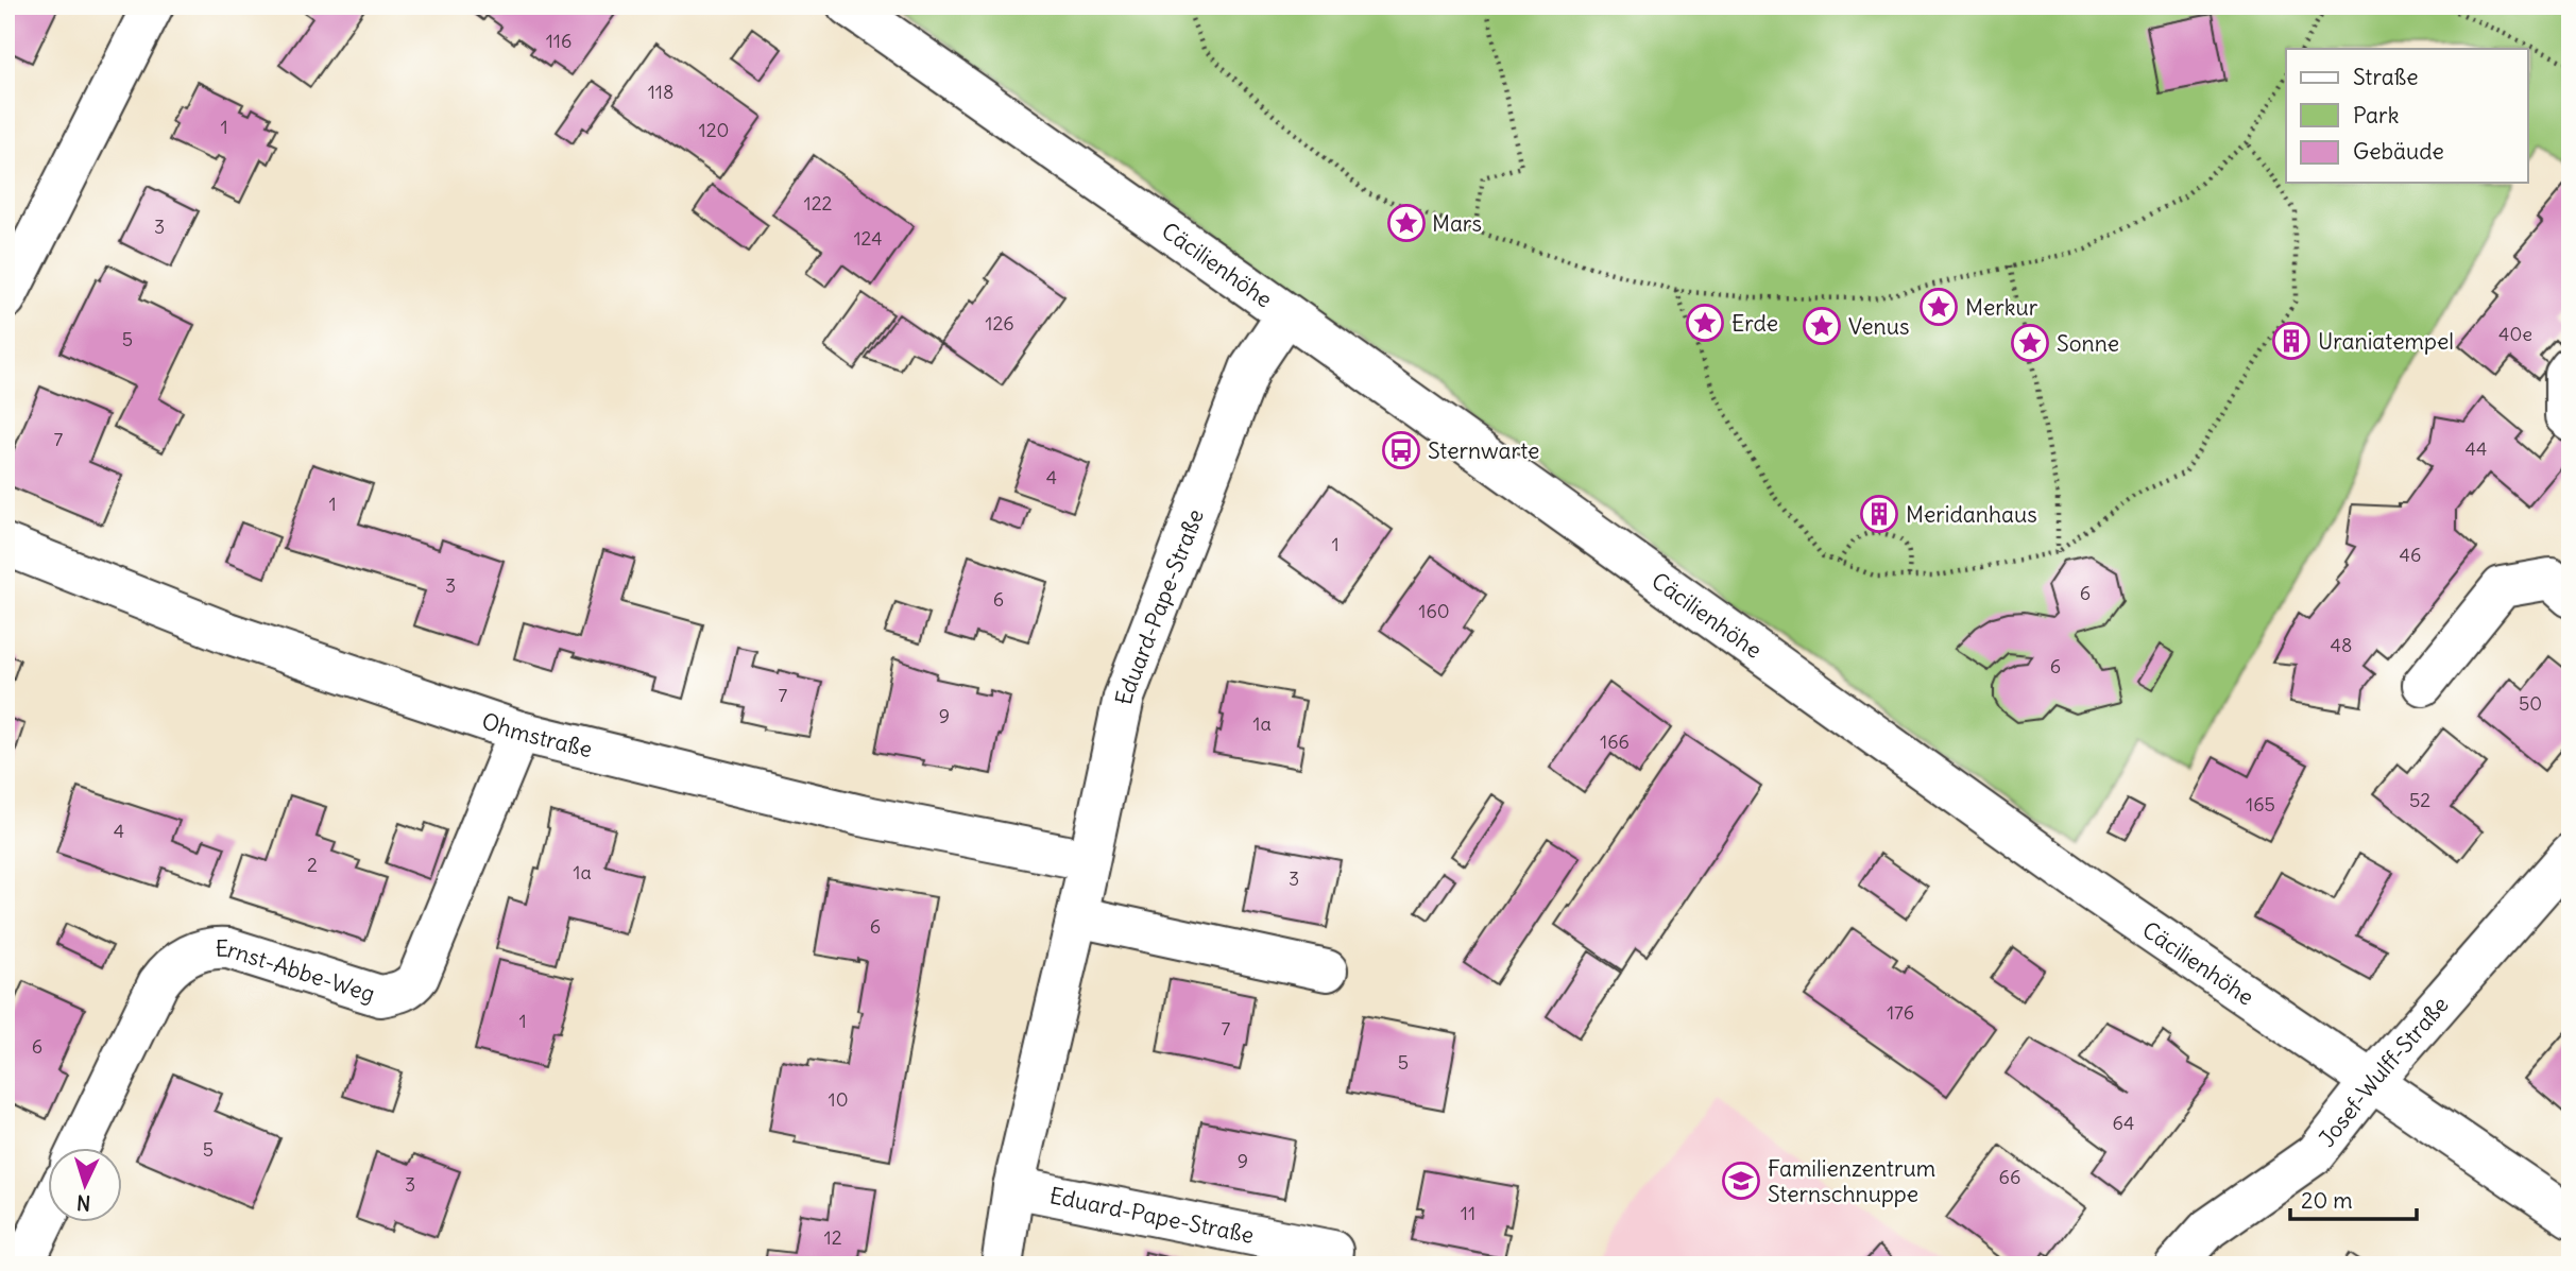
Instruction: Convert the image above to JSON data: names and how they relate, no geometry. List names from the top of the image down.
{
  "streets": {
    "street": [
      "Cäcilienhöhe",
      "Eduard-Pape-Straße",
      "Ohmstraße",
      "Ernst-Abbe-Weg",
      "Josef-Wulff-Straße"
    ]
  },
  "crossings": [
    ["Cäcilienhöhe", "Eduard-Pape-Straße"],
    ["Cäcilienhöhe", "Josef-Wulff-Straße"],
    ["Eduard-Pape-Straße", "Ohmstraße"],
    ["Ohmstraße", "Ernst-Abbe-Weg"]
  ],
  "places": {
    "place": [
      "Mars",
      "Merkur",
      "Erde",
      "Venus",
      "Sonne"
    ],
    "building": ["Uraniatempel", "Meridanhaus"],
    "bus stop": ["Sternwarte"],
    "school or university": ["Familienzentrum Sternschnuppe"]
  },
  "house_numbers": [
    "116",
    "118",
    "1",
    "120",
    "122",
    "3",
    "124",
    "126",
    "40e",
    "5",
    "7",
    "44",
    "4",
    "1",
    "1",
    "46",
    "3",
    "6",
    "6",
    "160",
    "48",
    "6",
    "7",
    "50",
    "9",
    "1a",
    "166",
    "52",
    "165",
    "4",
    "2",
    "1a",
    "3",
    "6",
    "176",
    "1",
    "7",
    "6",
    "5",
    "10",
    "64",
    "5",
    "9",
    "66",
    "3",
    "11",
    "12"
  ],
  "legend": ["Straße", "Park", "Gebäude"],
  "scale_bar": "20 m",
  "north": "bottom"
}
